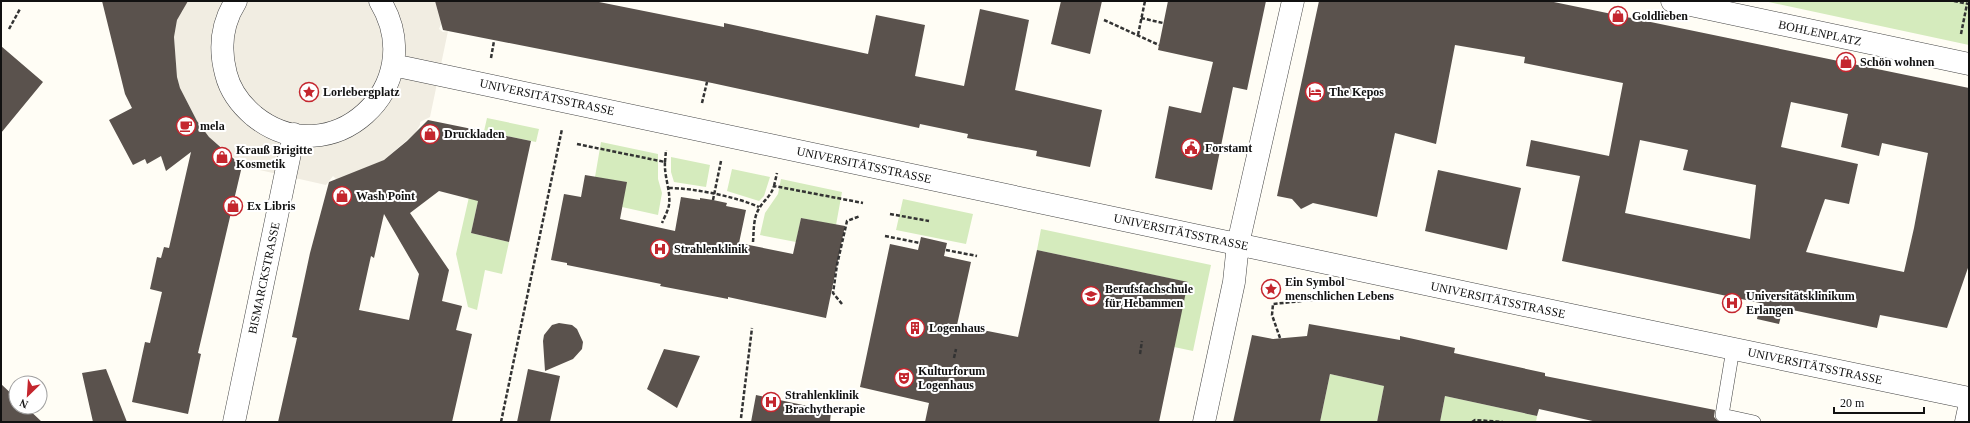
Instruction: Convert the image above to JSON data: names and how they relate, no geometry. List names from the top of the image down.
{
  "streets": {
    "street": ["BOHLENPLATZ", "UNIVERSITÄTSSTRASSE", "BISMARCKSTRASSE"]
  },
  "places": {
    "shop": [
      "Goldlieben",
      "Schön wohnen",
      "Druckladen",
      "Krauß Brigitte Kosmetik",
      "Wash Point",
      "Ex Libris"
    ],
    "place": ["Lorlebergplatz", "Ein Symbol menschlichen Lebens"],
    "hotel": ["The Kepos"],
    "cafe": ["mela"],
    "public building": ["Forstamt"],
    "hospital": ["Strahlenklinik", "Universitätsklinikum Erlangen", "Strahlenklinik Brachytherapie"],
    "school or university": ["Berufsfachschule für Hebammen"],
    "building": ["Logenhaus"],
    "theatre": ["Kulturforum Logenhaus"]
  },
  "scale_bar": "20 m",
  "north": "bottom left"
}
